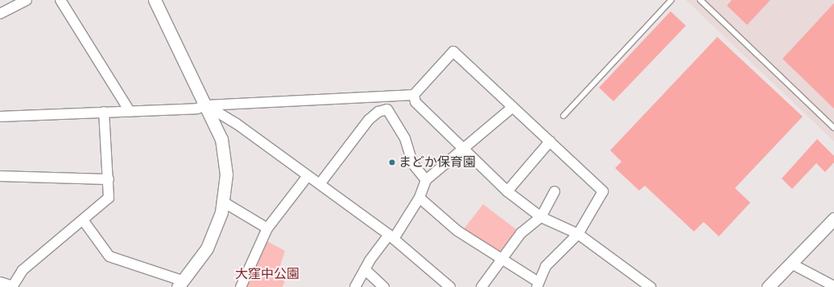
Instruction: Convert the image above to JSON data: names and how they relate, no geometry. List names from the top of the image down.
{
  "parks": ["大窪中公園"],
  "places": ["まどか保育園"]
}
